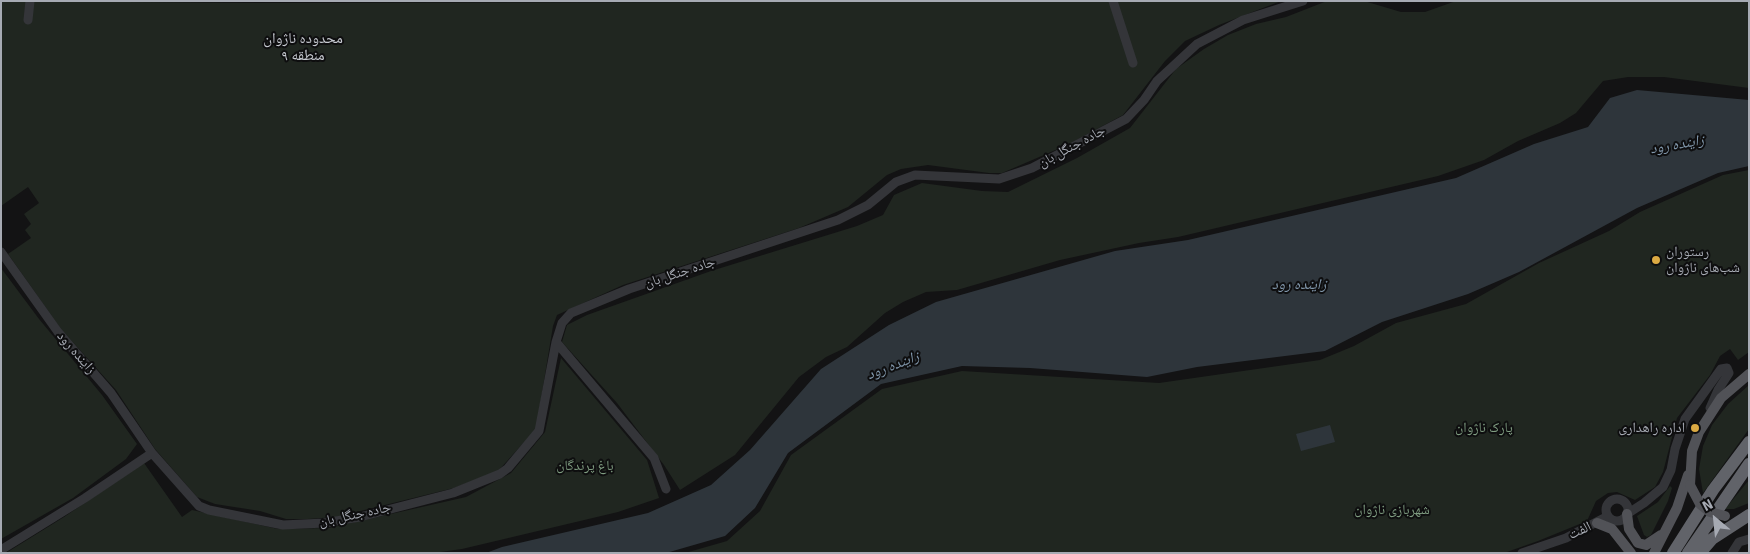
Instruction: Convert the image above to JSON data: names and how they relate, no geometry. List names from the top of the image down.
{
  "streets": {
    "street": ["جاده جنگل بان", "زاینده رود", "الفت"]
  },
  "crossings": [
    ["جاده جنگل بان", "زاینده رود"]
  ],
  "districts": ["محدوده ناژوان منطقه ۹"],
  "water": ["زاینده رود"],
  "parks": ["پارک ناژوان", "باغ پرندگان", "شهربازی ناژوان"],
  "places": ["رستوران شب‌های ناژوان", "اداره راهداری"],
  "north": "top left"
}
